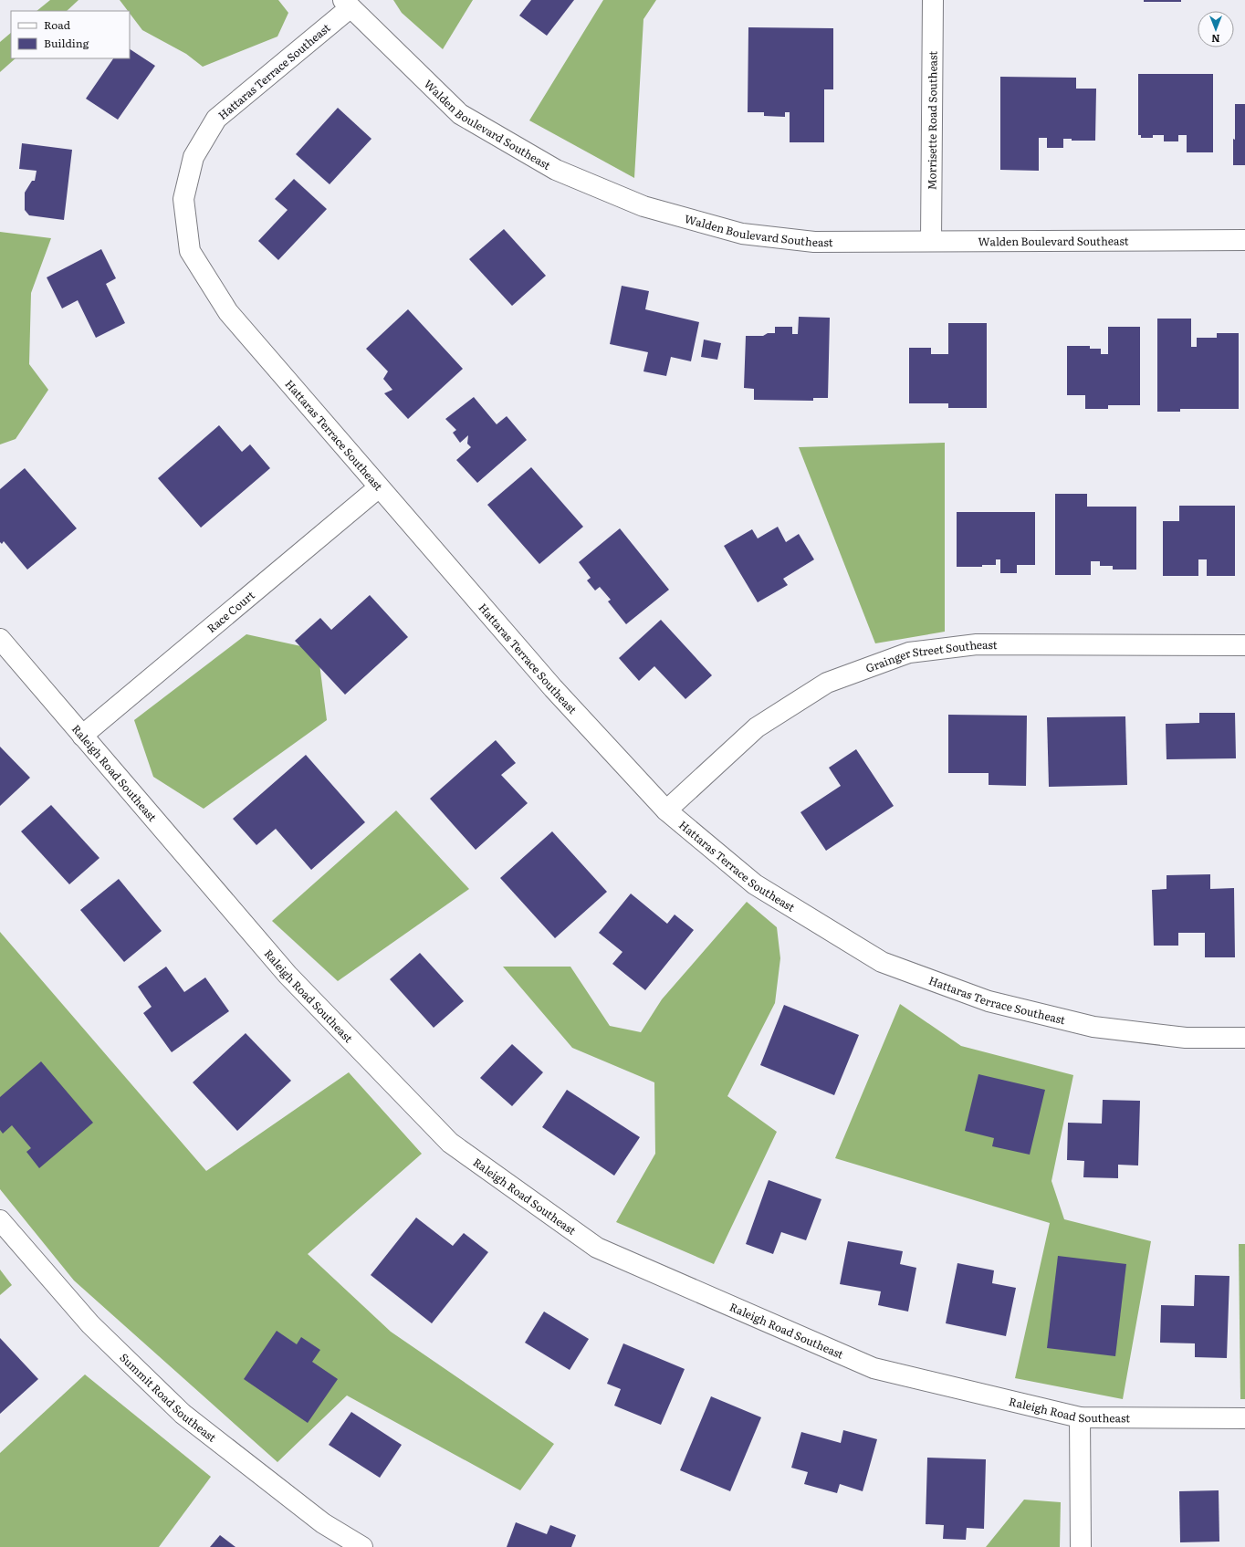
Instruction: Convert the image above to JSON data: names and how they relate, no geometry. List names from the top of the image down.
{
  "streets": {
    "street": [
      "Hattaras Terrace Southeast",
      "Morrisette Road Southeast",
      "Walden Boulevard Southeast",
      "Race Court",
      "Grainger Street Southeast",
      "Raleigh Road Southeast",
      "Summit Road Southeast"
    ]
  },
  "crossings": [
    ["Hattaras Terrace Southeast", "Walden Boulevard Southeast"],
    ["Hattaras Terrace Southeast", "Race Court"],
    ["Hattaras Terrace Southeast", "Grainger Street Southeast"],
    ["Morrisette Road Southeast", "Walden Boulevard Southeast"],
    ["Race Court", "Raleigh Road Southeast"]
  ],
  "legend": ["Road", "Building"],
  "north": "bottom"
}
